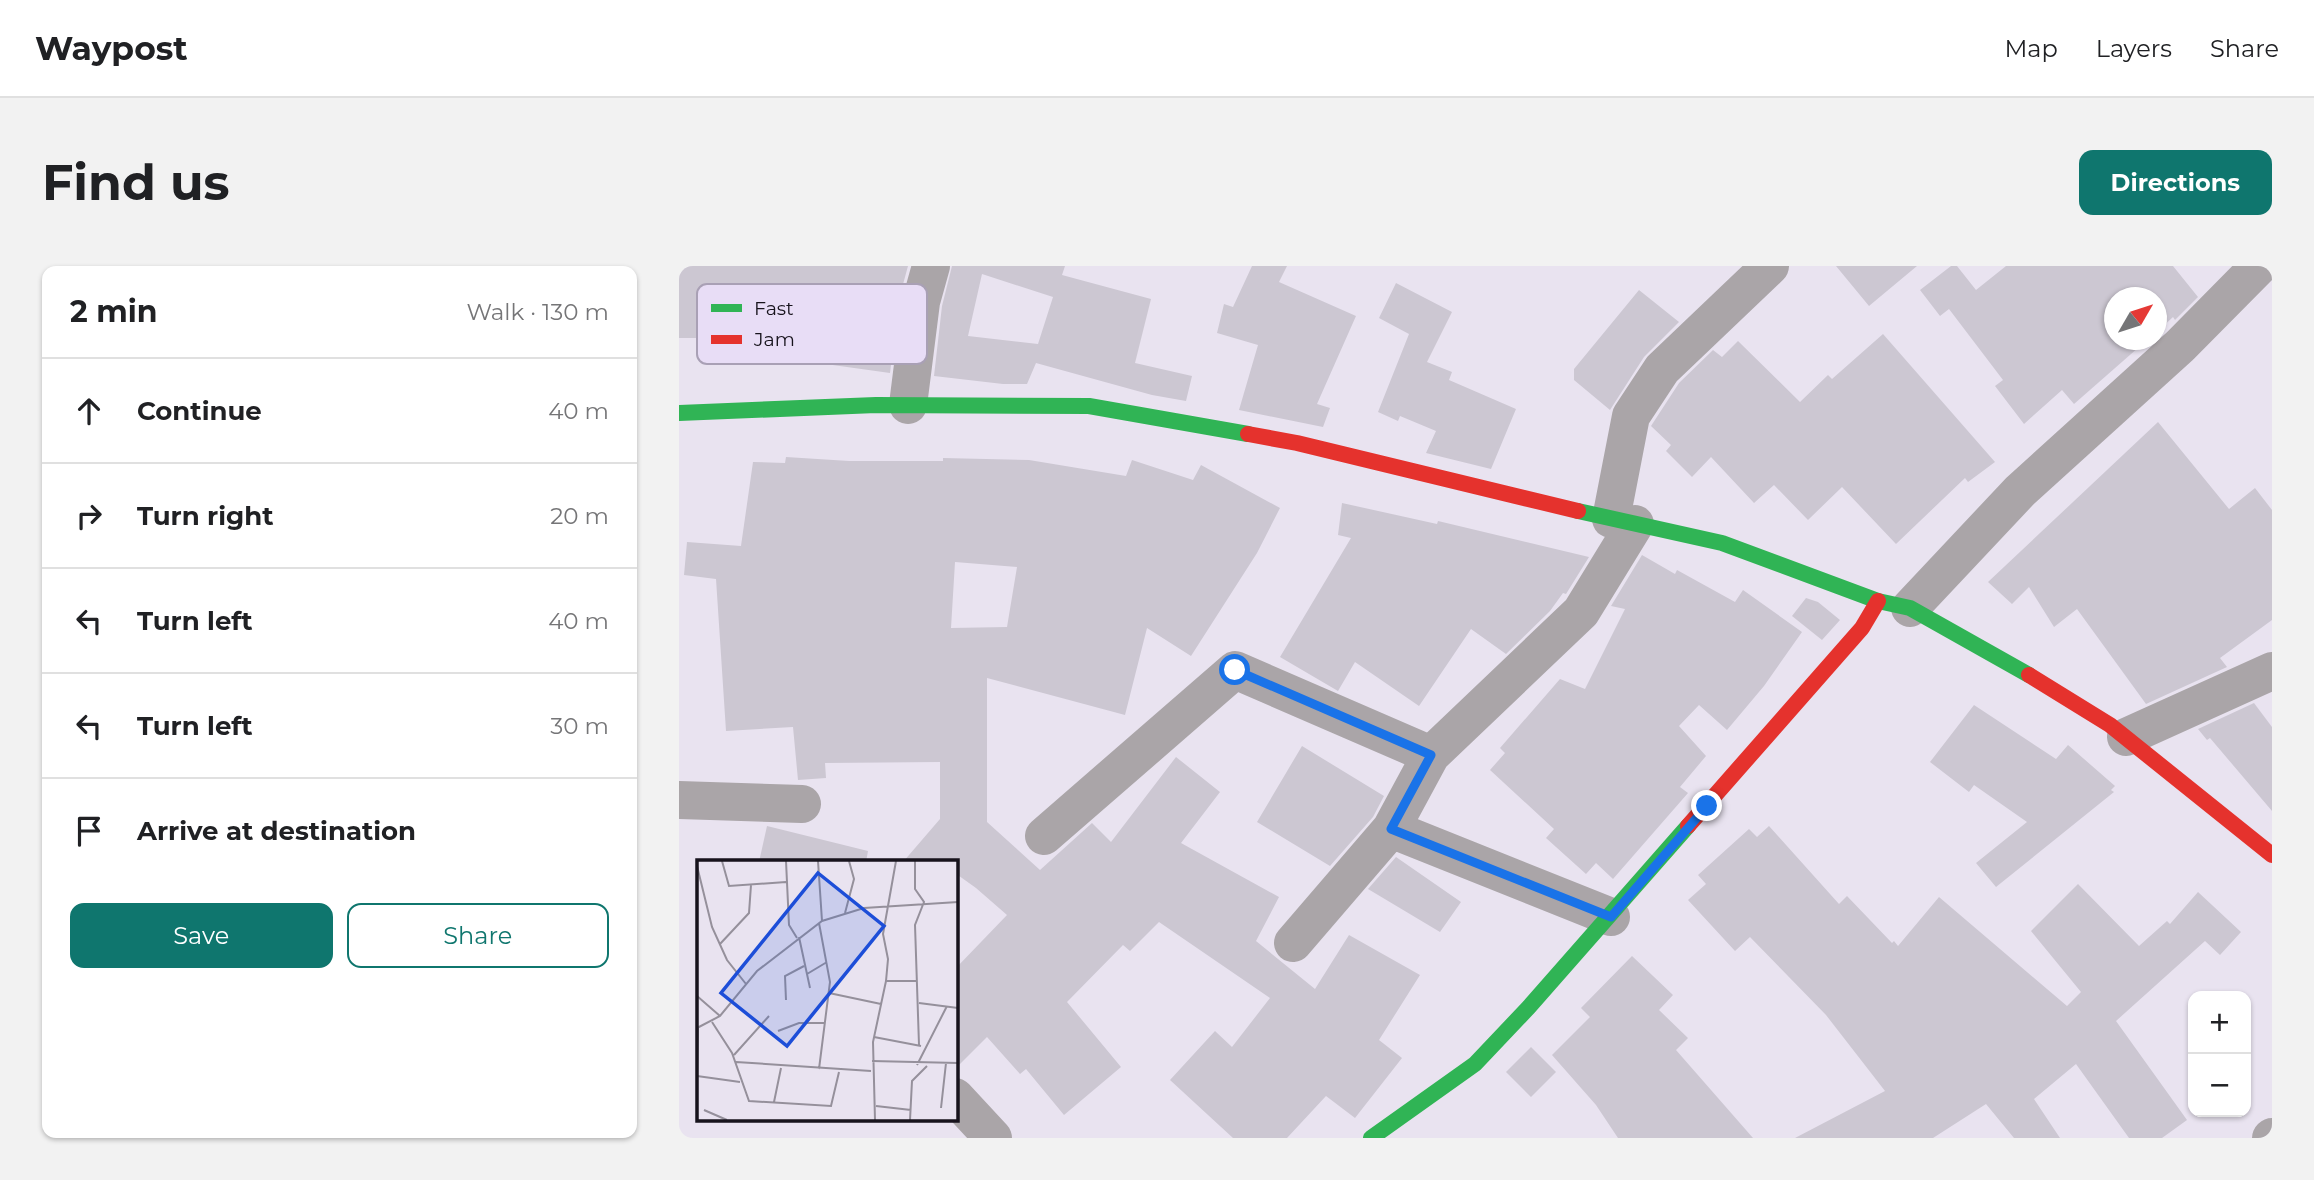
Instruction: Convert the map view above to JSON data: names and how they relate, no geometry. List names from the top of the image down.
{
  "legend": ["Fast", "Jam"],
  "north": "top right",
  "page": {
    "header": "Waypost",
    "nav": ["Map", "Layers", "Share"],
    "buttons": [
      "Directions",
      ["Save", "Share"]
    ],
    "title": "Find us",
    "heading": ["2 min", "Walk · 130 m"],
    "list": [
      ["Continue", "40 m"],
      ["Turn right", "20 m"],
      ["Turn left", "40 m"],
      ["Turn left", "30 m"],
      "Arrive at destination"
    ],
    "map_buttons": ["+", "−"]
  }
}
